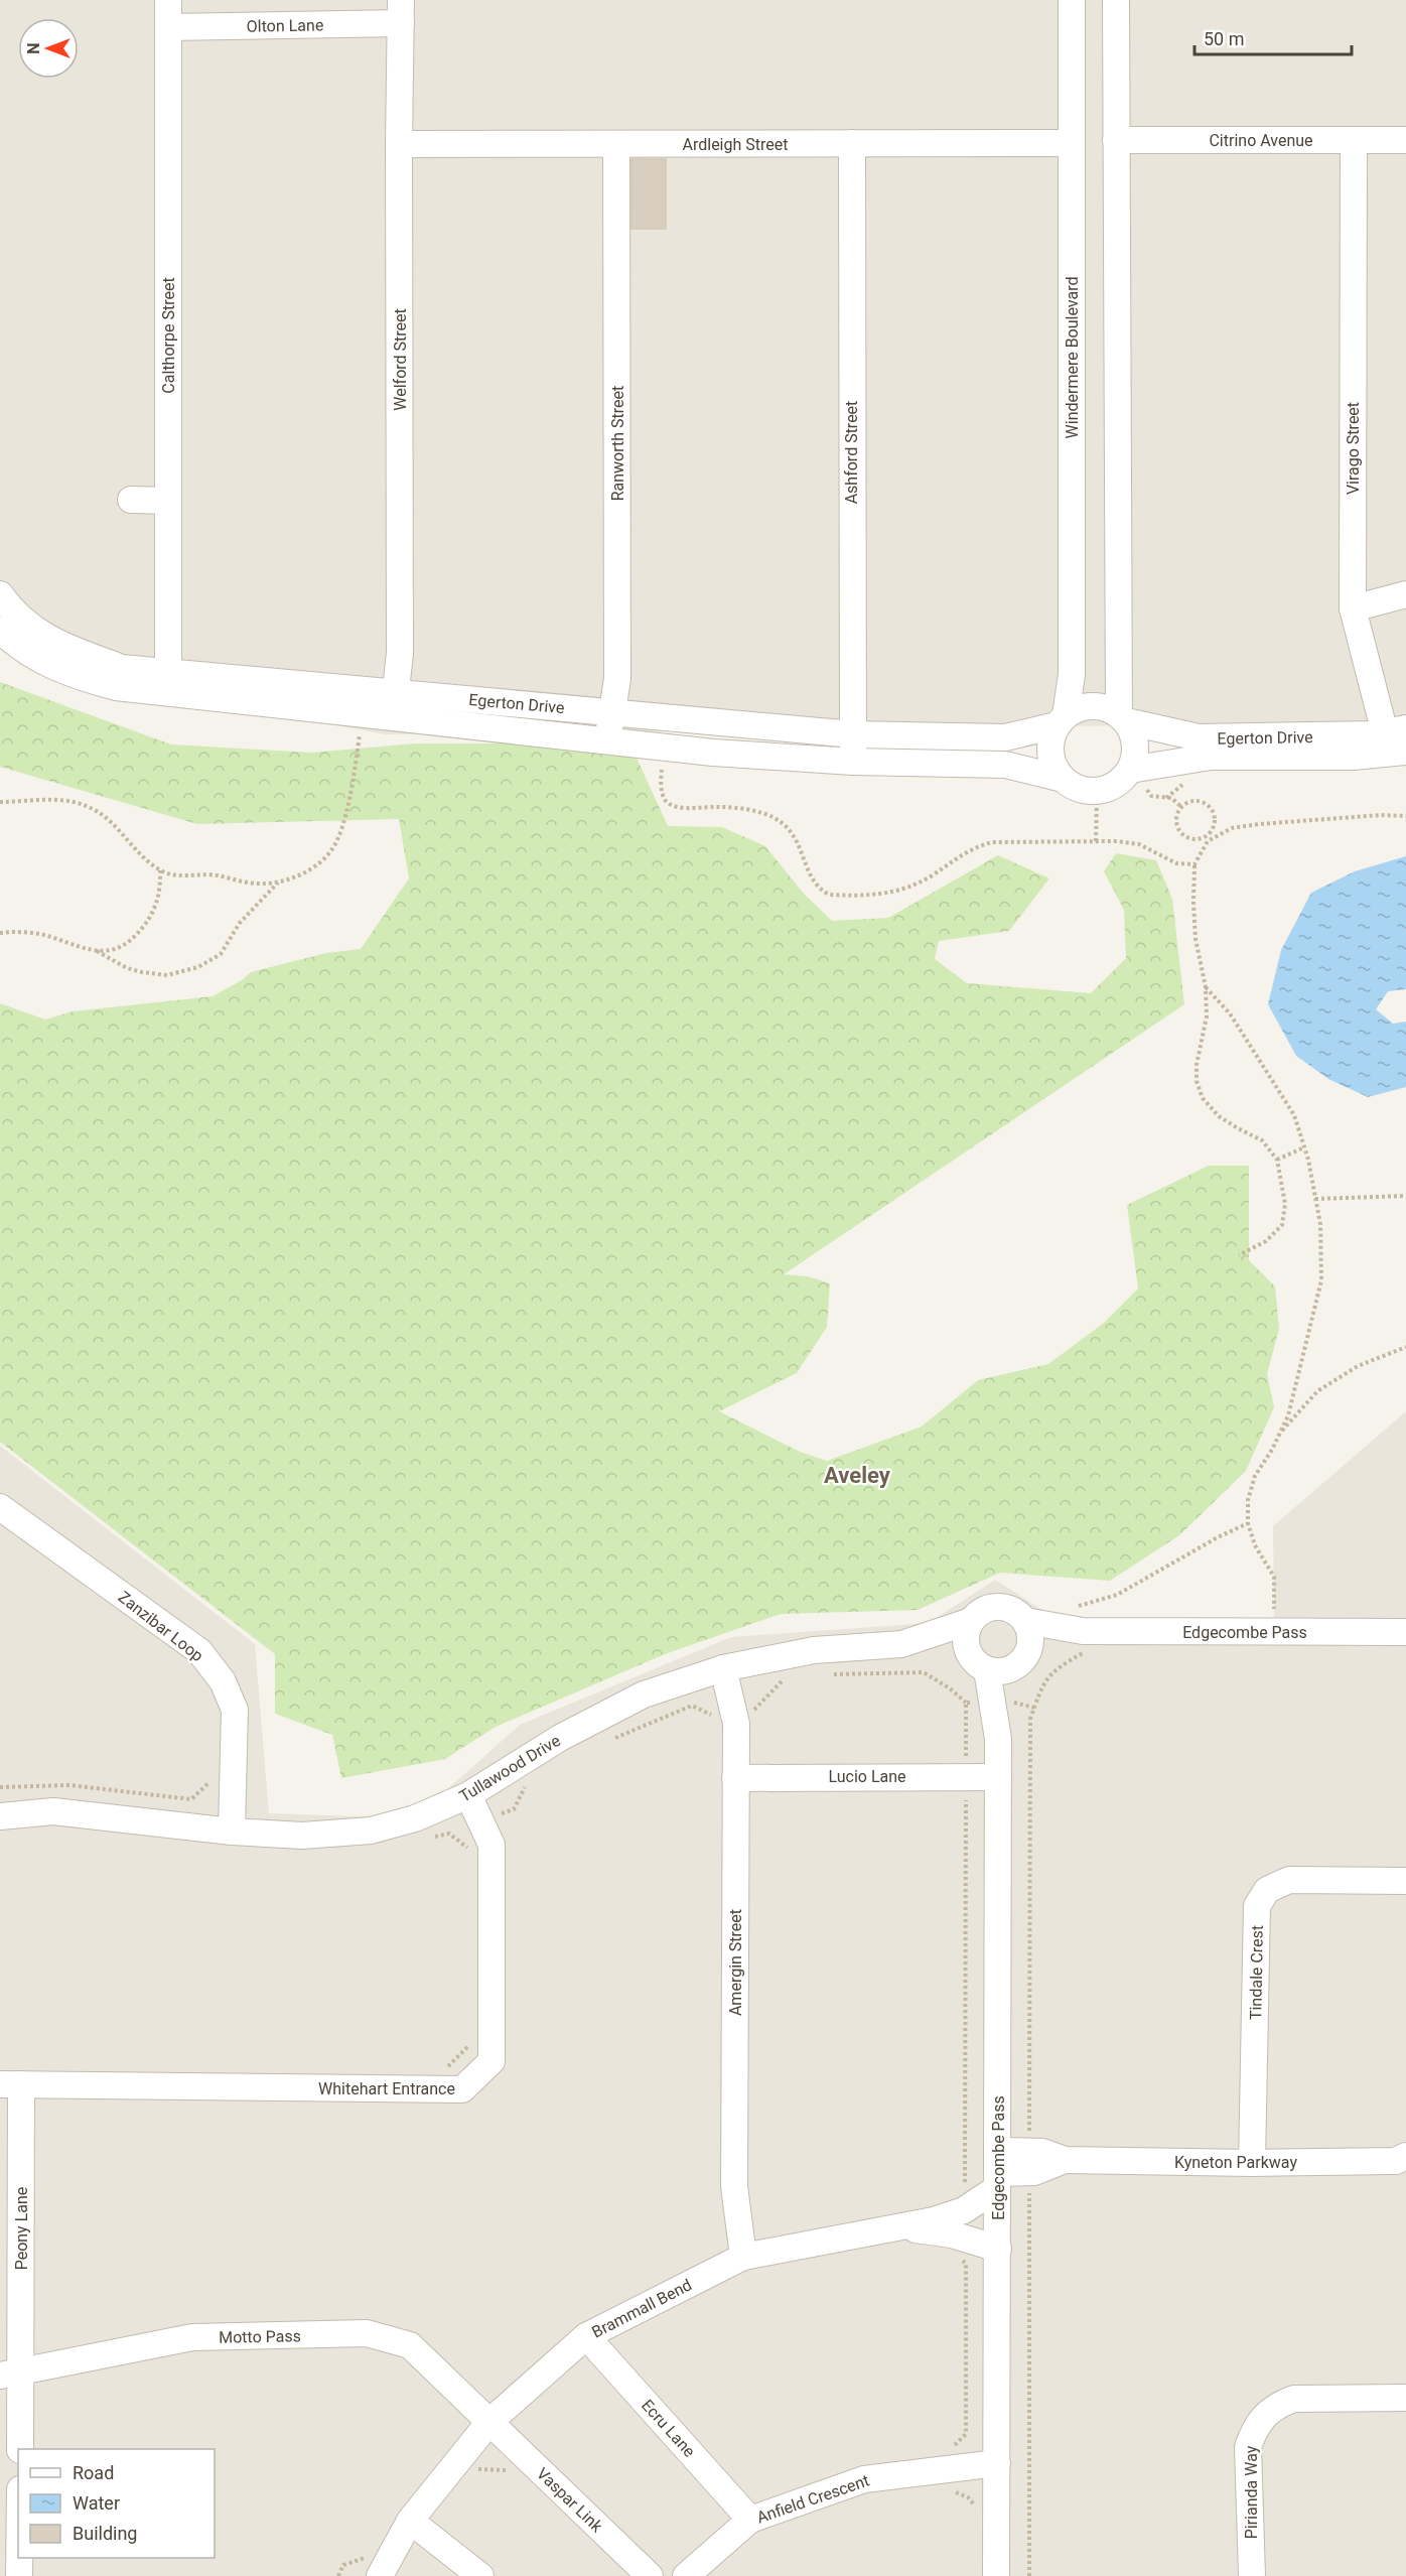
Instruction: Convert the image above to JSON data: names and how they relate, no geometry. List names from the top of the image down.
{
  "streets": {
    "street": [
      "Olton Lane",
      "Citrino Avenue",
      "Ardleigh Street",
      "Calthorpe Street",
      "Windermere Boulevard",
      "Welford Street",
      "Ranworth Street",
      "Virago Street",
      "Ashford Street",
      "Egerton Drive",
      "Zanzibar Loop",
      "Edgecombe Pass",
      "Tullawood Drive",
      "Lucio Lane",
      "Amergin Street",
      "Tindale Crest",
      "Whitehart Entrance",
      "Kyneton Parkway",
      "Peony Lane",
      "Brammall Bend",
      "Motto Pass",
      "Ecru Lane",
      "Pirianda Way",
      "Anfield Crescent",
      "Vaspar Link"
    ]
  },
  "crossings": [
    ["Olton Lane", "Calthorpe Street"],
    ["Olton Lane", "Welford Street"],
    ["Citrino Avenue", "Virago Street"],
    ["Ardleigh Street", "Windermere Boulevard"],
    ["Ardleigh Street", "Welford Street"],
    ["Ardleigh Street", "Ranworth Street"],
    ["Ardleigh Street", "Ashford Street"],
    ["Calthorpe Street", "Egerton Drive"],
    ["Windermere Boulevard", "Egerton Drive"],
    ["Welford Street", "Egerton Drive"],
    ["Ranworth Street", "Egerton Drive"],
    ["Virago Street", "Egerton Drive"],
    ["Ashford Street", "Egerton Drive"],
    ["Zanzibar Loop", "Tullawood Drive"],
    ["Edgecombe Pass", "Tullawood Drive"],
    ["Edgecombe Pass", "Lucio Lane"],
    ["Edgecombe Pass", "Kyneton Parkway"],
    ["Edgecombe Pass", "Brammall Bend"],
    ["Edgecombe Pass", "Anfield Crescent"],
    ["Tullawood Drive", "Amergin Street"],
    ["Tullawood Drive", "Whitehart Entrance"],
    ["Lucio Lane", "Amergin Street"],
    ["Amergin Street", "Brammall Bend"],
    ["Tindale Crest", "Kyneton Parkway"],
    ["Whitehart Entrance", "Peony Lane"],
    ["Kyneton Parkway", "Brammall Bend"],
    ["Peony Lane", "Motto Pass"],
    ["Brammall Bend", "Motto Pass"],
    ["Brammall Bend", "Ecru Lane"],
    ["Brammall Bend", "Vaspar Link"],
    ["Motto Pass", "Vaspar Link"],
    ["Ecru Lane", "Anfield Crescent"]
  ],
  "districts": ["Aveley"],
  "legend": ["Road", "Water", "Building"],
  "scale_bar": "50 m",
  "north": "left"
}
